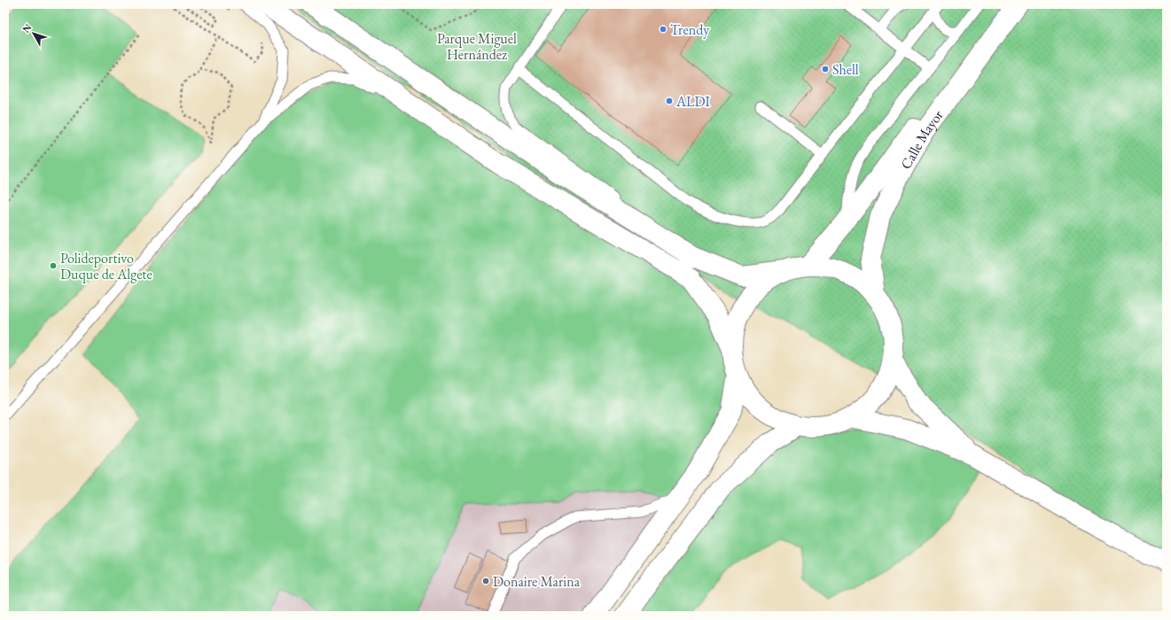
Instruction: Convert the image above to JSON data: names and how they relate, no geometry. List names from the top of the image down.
{
  "streets": {
    "main road": ["Calle Mayor"]
  },
  "parks": ["Parque Miguel Hernández"],
  "places": [
    "Trendy",
    "Shell",
    "ALDI",
    "Polideportivo Duque de Algete",
    "Donaire Marina"
  ],
  "north": "top left"
}
